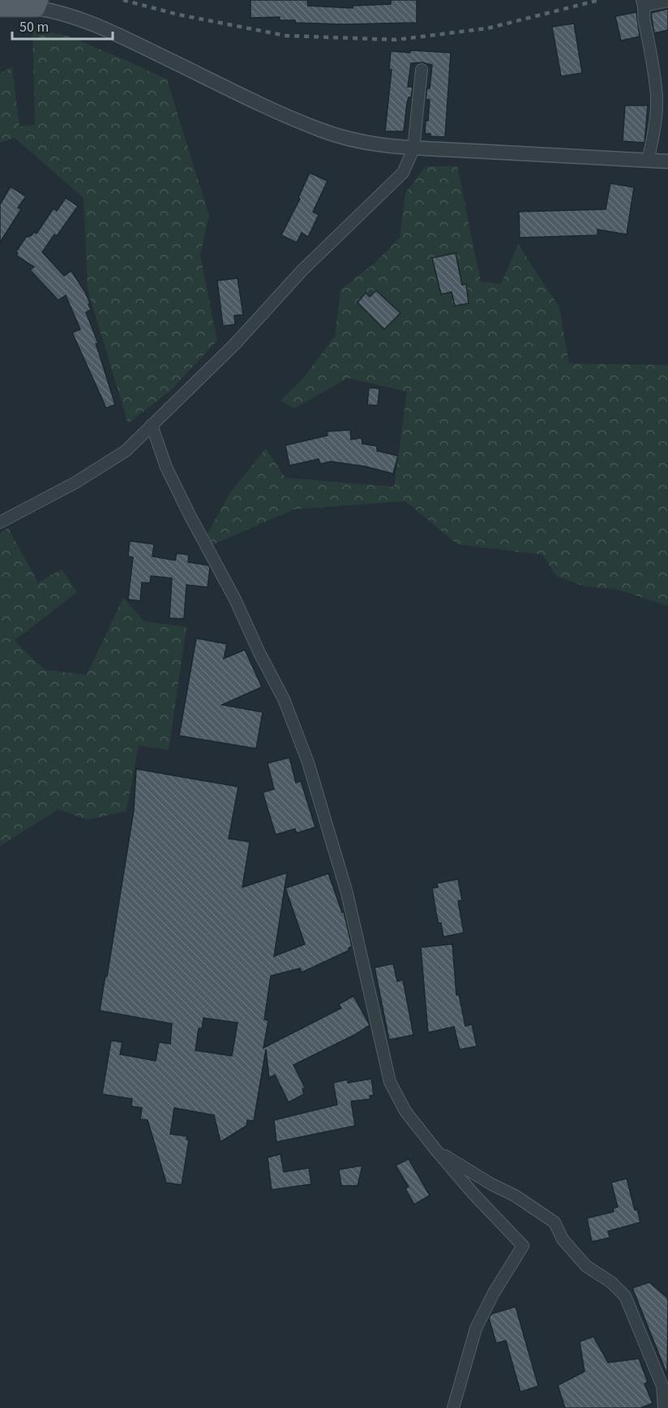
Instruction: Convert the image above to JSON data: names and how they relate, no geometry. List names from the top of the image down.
{
  "scale_bar": "50 m"
}
